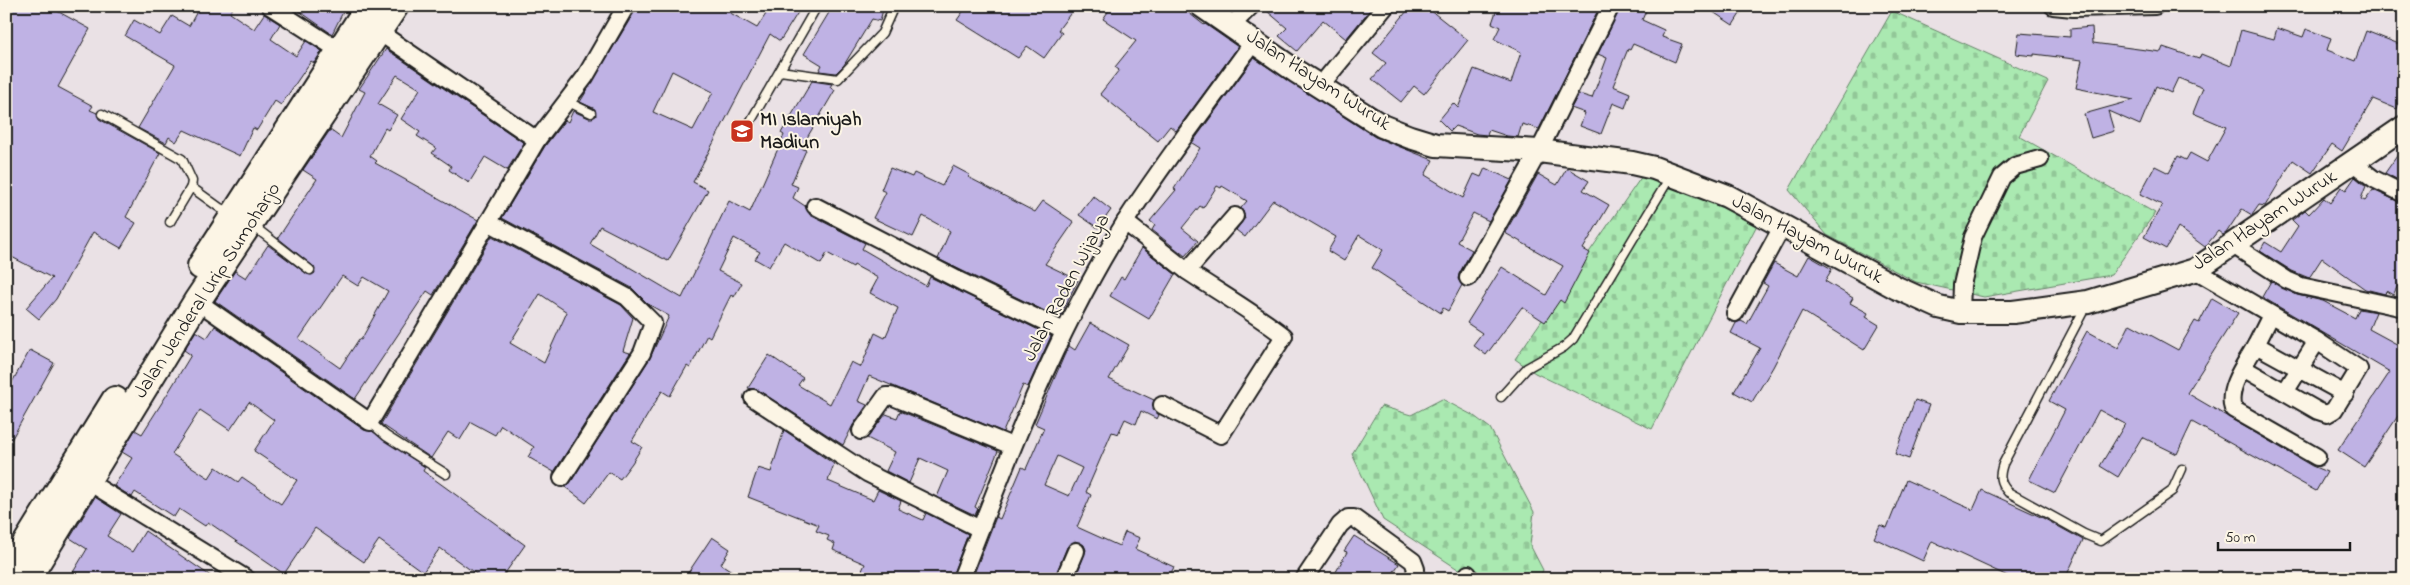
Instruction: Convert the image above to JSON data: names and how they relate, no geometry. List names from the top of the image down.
{
  "streets": {
    "highway": ["Jalan Jenderal Urip Sumoharjo"],
    "main road": ["Jalan Hayam Wuruk"],
    "street": ["Jalan Raden Wijaya"]
  },
  "crossings": [
    ["Jalan Hayam Wuruk", "Jalan Raden Wijaya"]
  ],
  "places": {
    "school or university": ["MI Islamiyah Madiun"]
  },
  "scale_bar": "50 m"
}
